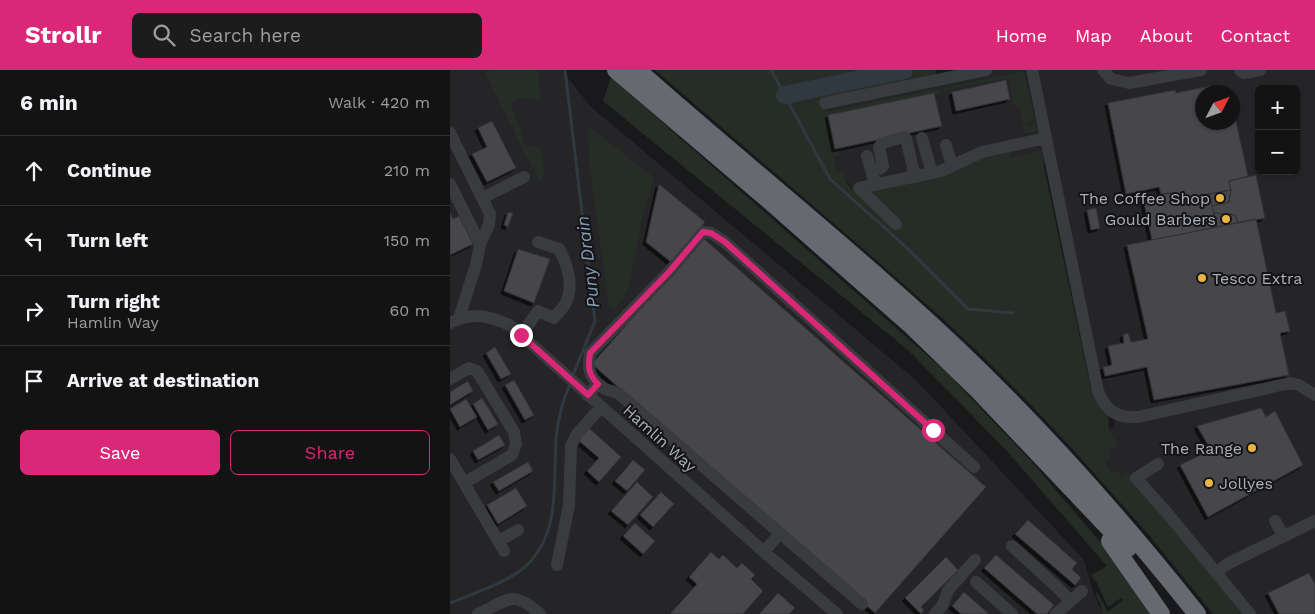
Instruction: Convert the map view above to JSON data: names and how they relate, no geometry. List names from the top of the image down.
{
  "streets": {
    "street": ["Hamlin Way"]
  },
  "water": ["Puny Drain"],
  "places": [
    "The Coffee Shop",
    "Gould Barbers",
    "Tesco Extra",
    "The Range",
    "Jollyes"
  ],
  "north": "top right",
  "page": {
    "header": "Strollr",
    "search": "Search here",
    "nav": [
      "Home",
      "Map",
      "About",
      "Contact"
    ],
    "heading": ["6 min", "Walk · 420 m"],
    "map_buttons": ["+", "−"],
    "list": [
      ["Continue", "210 m"],
      ["Turn left", "150 m"],
      ["Turn right", "Hamlin Way", "60 m"],
      "Arrive at destination"
    ],
    "buttons": ["Save", "Share"]
  }
}
